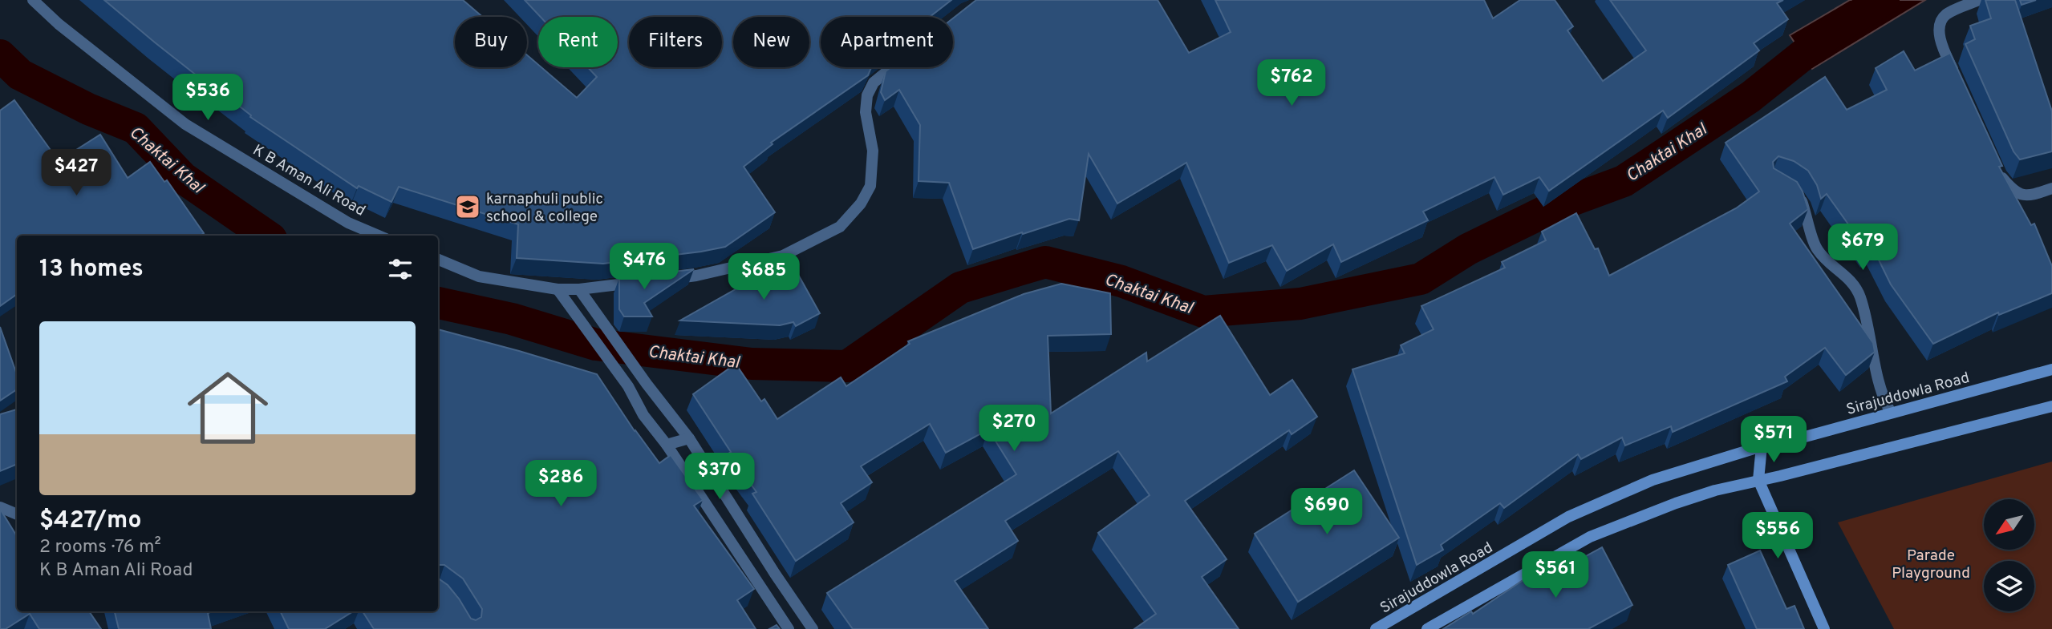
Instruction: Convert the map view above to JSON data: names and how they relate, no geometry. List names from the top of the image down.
{
  "streets": {
    "main road": ["Sirajuddowla Road"],
    "street": ["K B Aman Ali Road"]
  },
  "water": ["Chaktai Khal"],
  "parks": ["Parade Playground"],
  "places": {
    "school or university": ["karnaphuli public school & college"]
  },
  "north": "bottom left",
  "page": {
    "chip": [
      "Buy",
      "Rent",
      "Filters",
      "New",
      "Apartment"
    ],
    "price": [
      "$762",
      "$536",
      "$427",
      "$679",
      "$476",
      "$685",
      "$270",
      "$571",
      "$370",
      "$286",
      "$690",
      "$556",
      "$561"
    ],
    "heading": "13 homes",
    "list": [
      {
        "name": "$427/mo",
        "note": "2 rooms · 76 m² · K B Aman Ali Road"
      }
    ]
  }
}
